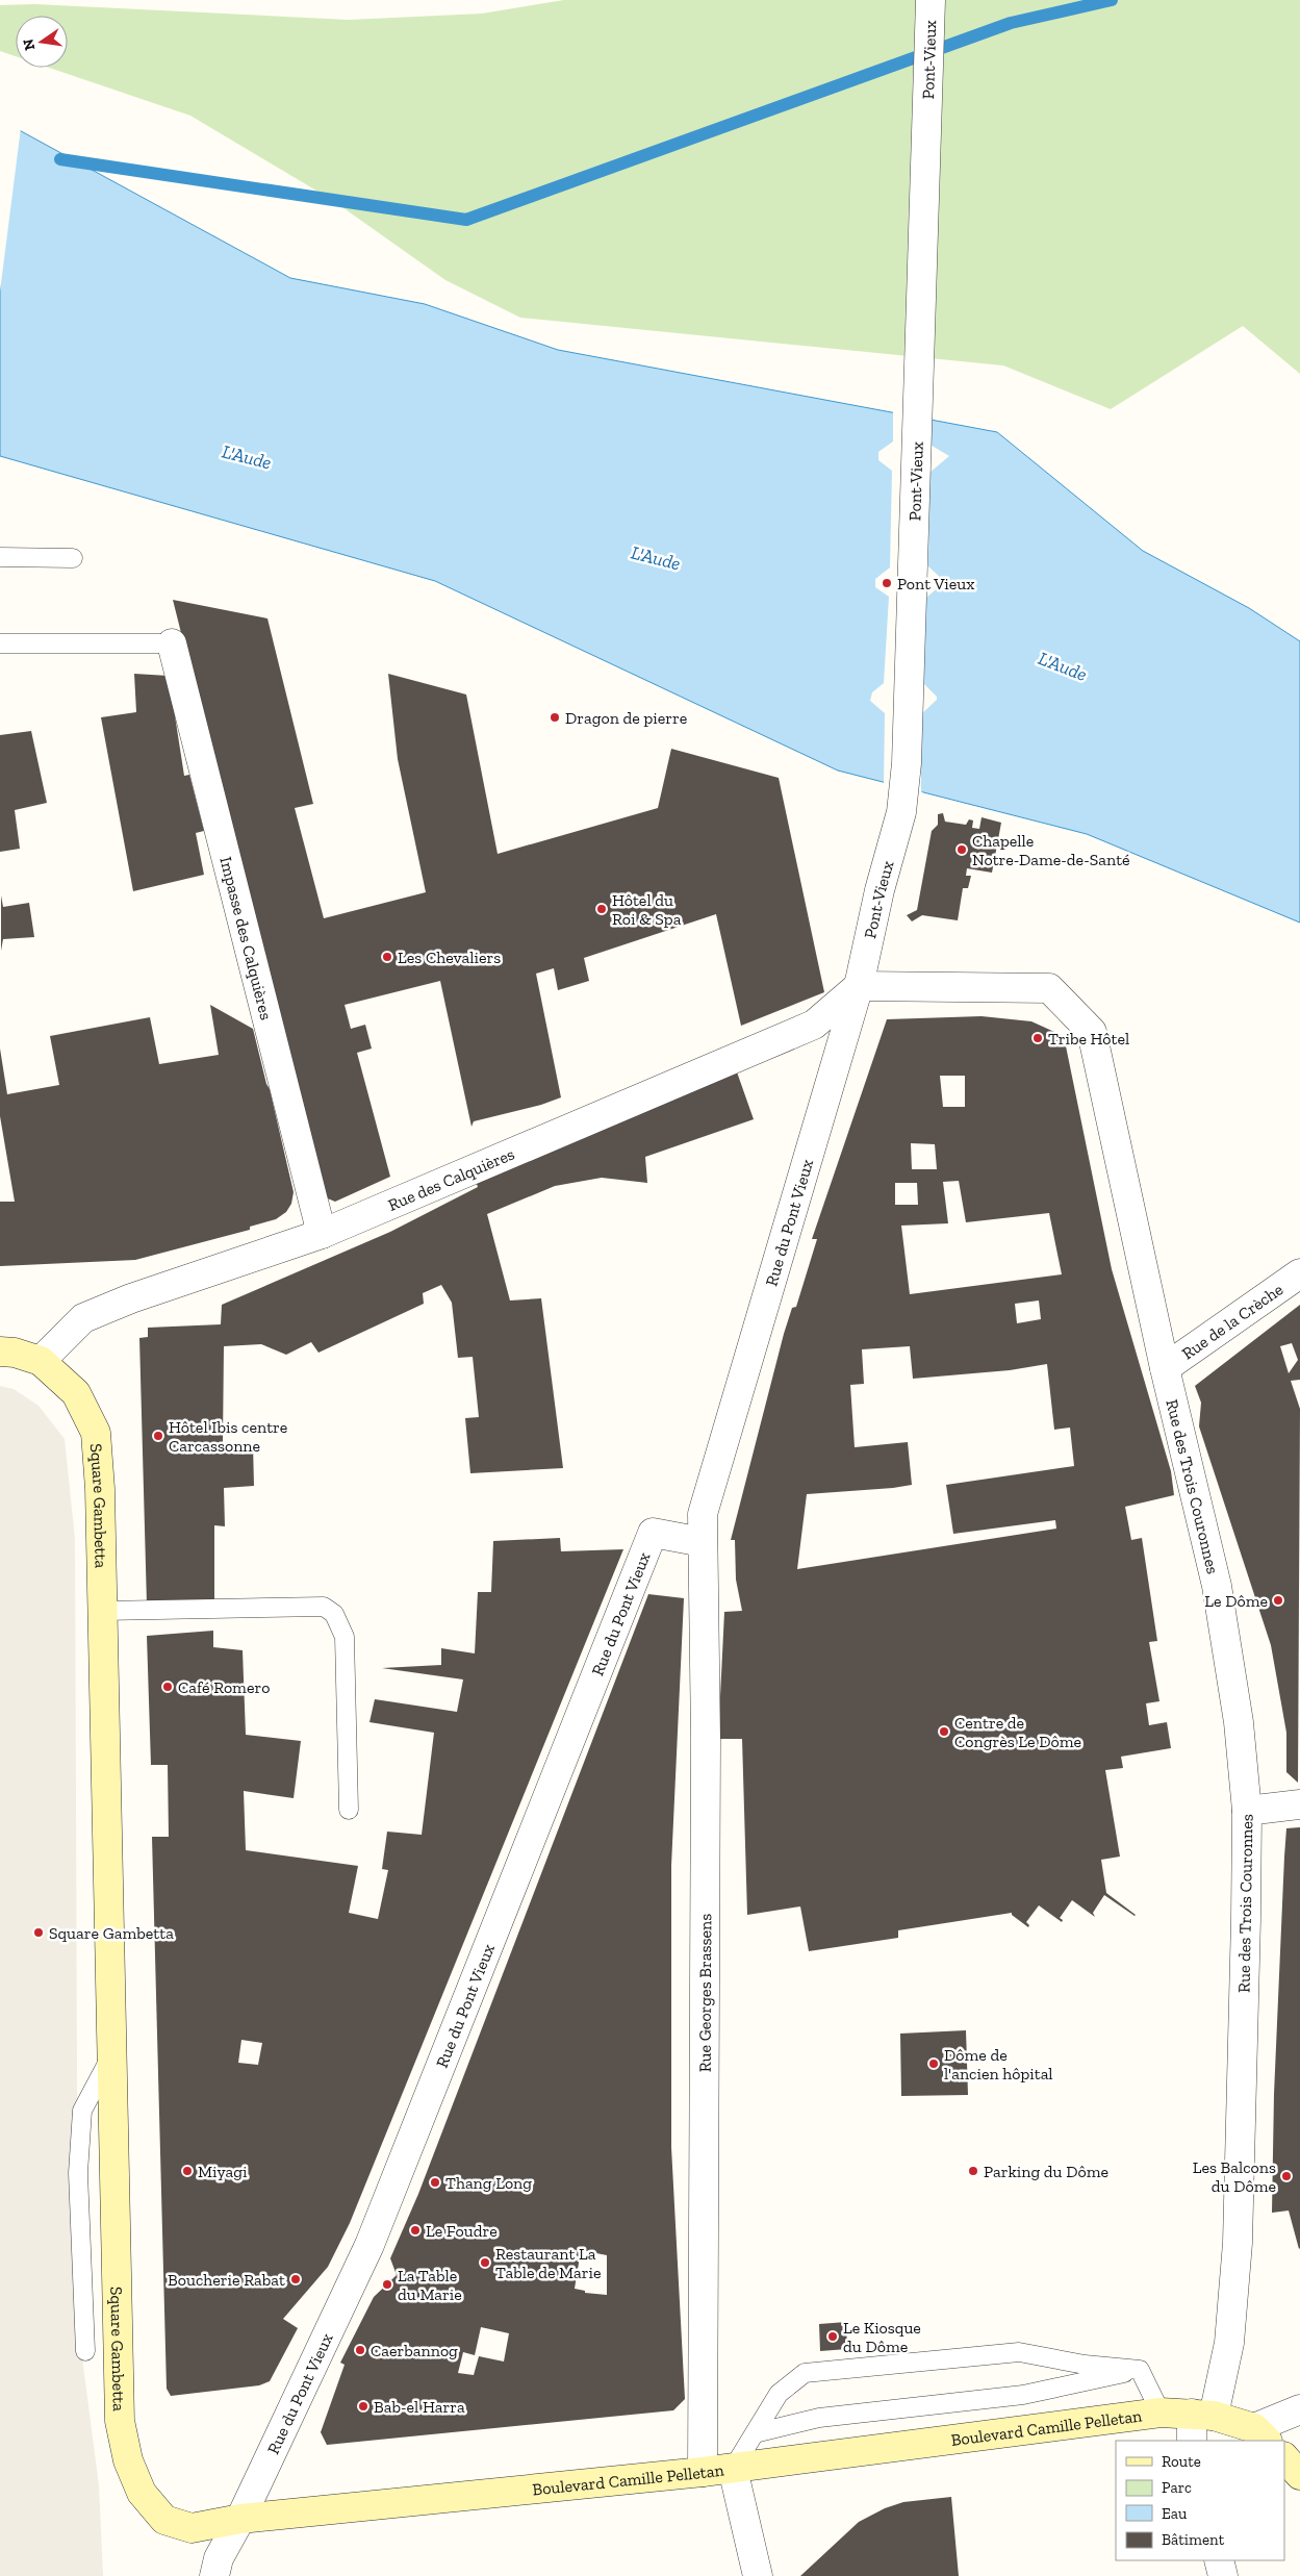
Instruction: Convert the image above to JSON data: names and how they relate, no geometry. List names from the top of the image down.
{
  "streets": {
    "main road": ["Square Gambetta", "Boulevard Camille Pelletan"],
    "street": [
      "Pont-Vieux",
      "Impasse des Calquières",
      "Rue des Calquières",
      "Rue du Pont Vieux",
      "Rue de la Crèche",
      "Rue des Trois Couronnes",
      "Rue Georges Brassens"
    ]
  },
  "crossings": [
    ["Pont-Vieux", "Rue des Calquières"],
    ["Pont-Vieux", "Rue du Pont Vieux"],
    ["Pont-Vieux", "Rue des Trois Couronnes"],
    ["Impasse des Calquières", "Rue des Calquières"],
    ["Rue des Calquières", "Rue du Pont Vieux"],
    ["Rue des Calquières", "Rue des Trois Couronnes"],
    ["Rue des Calquières", "Square Gambetta"],
    ["Rue du Pont Vieux", "Rue des Trois Couronnes"],
    ["Rue du Pont Vieux", "Rue Georges Brassens"],
    ["Rue du Pont Vieux", "Boulevard Camille Pelletan"],
    ["Rue de la Crèche", "Rue des Trois Couronnes"],
    ["Rue des Trois Couronnes", "Boulevard Camille Pelletan"],
    ["Square Gambetta", "Boulevard Camille Pelletan"],
    ["Rue Georges Brassens", "Boulevard Camille Pelletan"]
  ],
  "water": ["L'Aude"],
  "places": [
    "Pont Vieux",
    "Dragon de pierre",
    "Chapelle Notre-Dame-de-Santé",
    "Hôtel du Roi & Spa",
    "Les Chevaliers",
    "Tribe Hôtel",
    "Hôtel Ibis centre Carcassonne",
    "Le Dôme",
    "Café Romero",
    "Centre de Congrès Le Dôme",
    "Square Gambetta",
    "Dôme de l'ancien hôpital",
    "Miyagi",
    "Parking du Dôme",
    "Les Balcons du Dôme",
    "Thang Long",
    "Le Foudre",
    "Restaurant La Table de Marie",
    "Boucherie Rabat",
    "La Table du Marie",
    "Le Kiosque du Dôme",
    "Caerbannog",
    "Bab-el Harra"
  ],
  "legend": [
    "Route",
    "Parc",
    "Eau",
    "Bâtiment"
  ],
  "north": "left"
}
